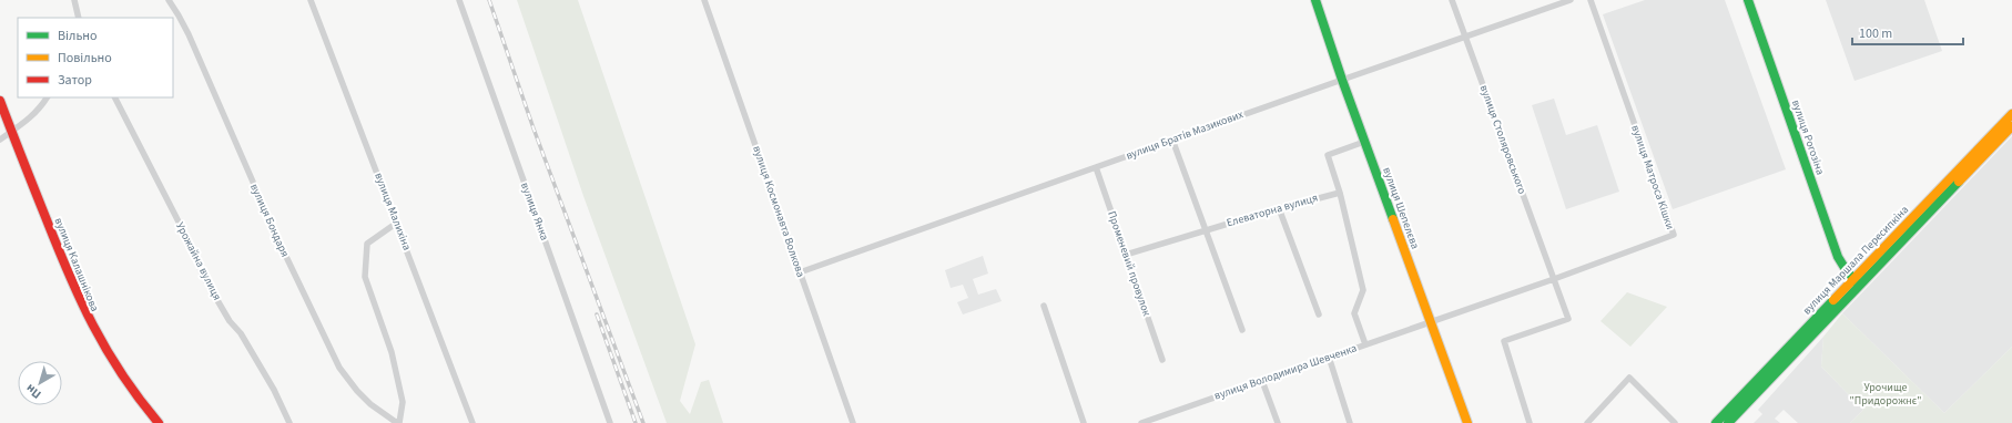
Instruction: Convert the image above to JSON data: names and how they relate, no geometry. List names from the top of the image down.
{
  "streets": {
    "street": [
      "вулиця Братів Мазикових",
      "вулиця Рогозіна",
      "вулиця Столяровського",
      "вулиця Матроса Кішки",
      "вулиця Шепелєва",
      "Елеваторна вулиця",
      "вулиця Малихіна",
      "вулиця Янка",
      "вулиця Космонавта Волкова",
      "вулиця Бондаря",
      "вулиця Маршала Пересипкіна",
      "Урожайна вулиця",
      "Променевий провулок",
      "вулиця Калашнікова",
      "вулиця Володимира Шевченка"
    ]
  },
  "crossings": [
    ["вулиця Братів Мазикових", "вулиця Столяровського"],
    ["вулиця Братів Мазикових", "вулиця Шепелєва"],
    ["вулиця Братів Мазикових", "вулиця Космонавта Волкова"],
    ["вулиця Братів Мазикових", "Променевий провулок"],
    ["вулиця Рогозіна", "вулиця Маршала Пересипкіна"],
    ["вулиця Столяровського", "вулиця Матроса Кішки"],
    ["вулиця Столяровського", "вулиця Володимира Шевченка"],
    ["вулиця Матроса Кішки", "вулиця Володимира Шевченка"],
    ["вулиця Шепелєва", "вулиця Володимира Шевченка"],
    ["Елеваторна вулиця", "Променевий провулок"],
    ["вулиця Малихіна", "вулиця Бондаря"]
  ],
  "parks": ["Урочище \"Придорожнє\""],
  "legend": ["Вільно", "Повільно", "Затор"],
  "scale_bar": "100 m",
  "north": "bottom left"
}
